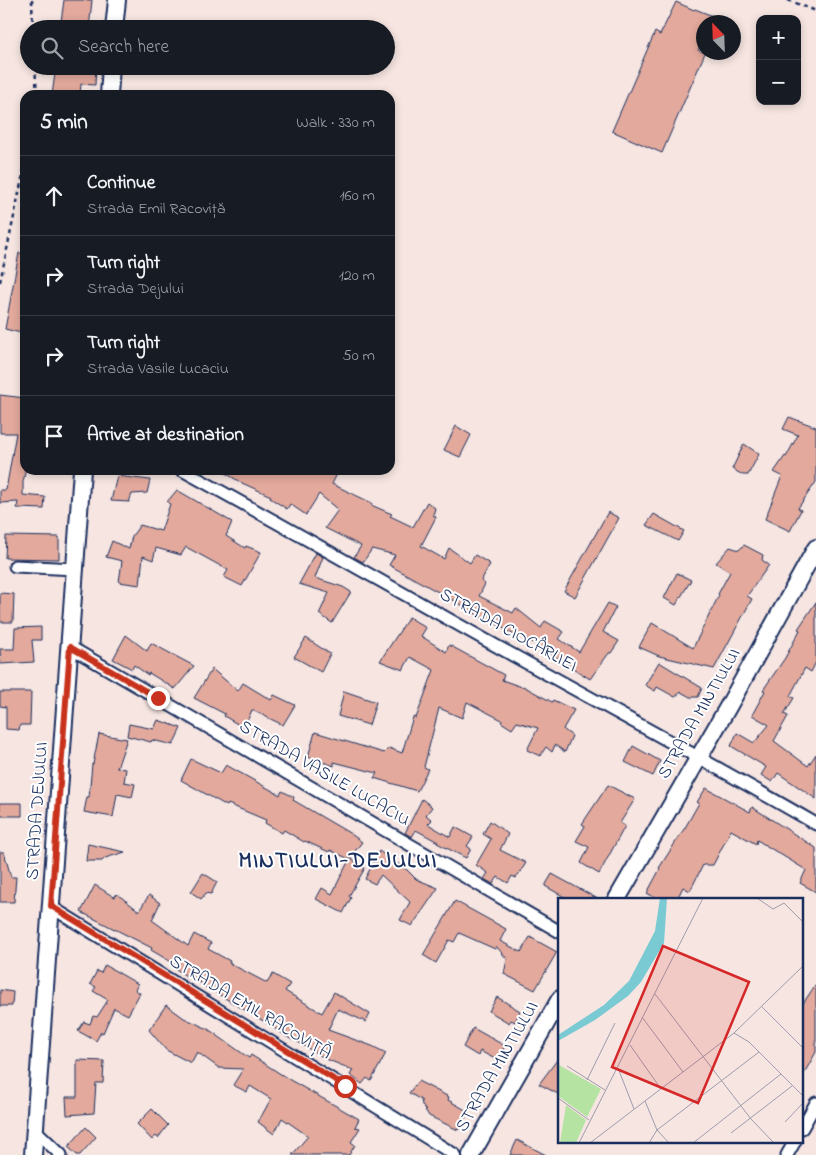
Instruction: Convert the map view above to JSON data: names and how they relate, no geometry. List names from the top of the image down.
{
  "streets": {
    "main road": ["STRADA MINTIULUI", "STRADA DEJULUI"],
    "street": ["STRADA CIOCÂRLIEI", "STRADA VASILE LUCACIU", "STRADA EMIL RACOVIȚĂ"]
  },
  "crossings": [
    ["STRADA CIOCÂRLIEI", "STRADA MINTIULUI"],
    ["STRADA VASILE LUCACIU", "STRADA DEJULUI"],
    ["STRADA DEJULUI", "STRADA EMIL RACOVIȚĂ"]
  ],
  "districts": ["MINTIULUI-DEJULUI"],
  "north": "top left",
  "page": {
    "map_buttons": ["+", "−"],
    "search": "Search here",
    "heading": ["5 min", "Walk · 330 m"],
    "list": [
      ["Continue", "Strada Emil Racoviță", "160 m"],
      ["Turn right", "Strada Dejului", "120 m"],
      ["Turn right", "Strada Vasile Lucaciu", "50 m"],
      "Arrive at destination"
    ]
  }
}
